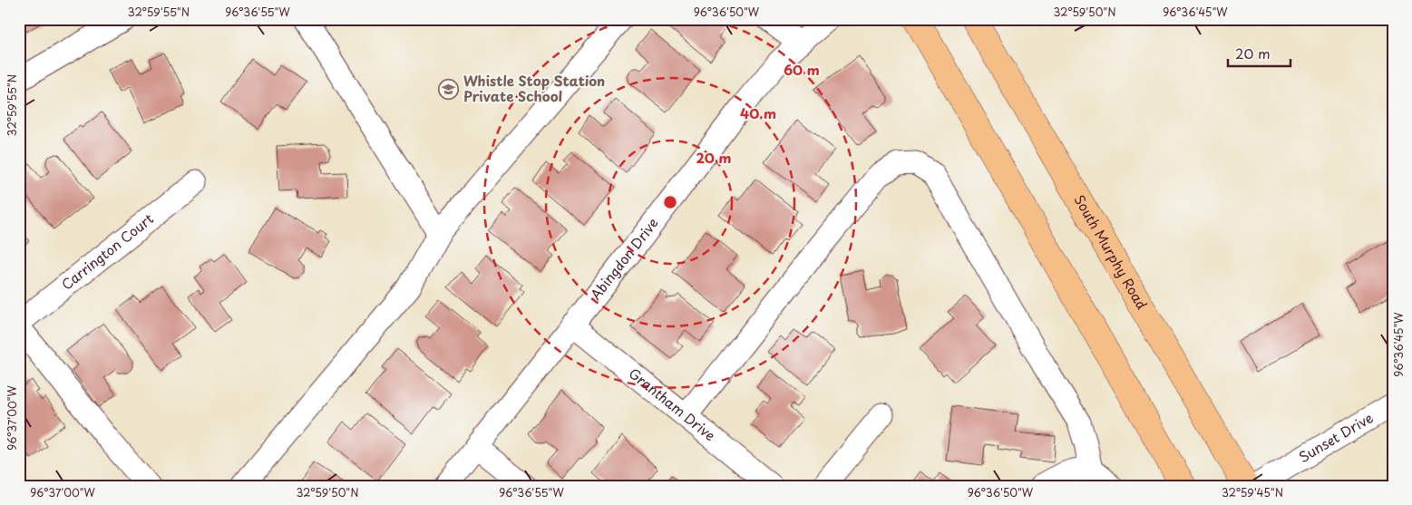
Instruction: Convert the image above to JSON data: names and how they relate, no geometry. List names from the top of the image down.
{
  "streets": {
    "main road": ["South Murphy Road"],
    "street": [
      "Carrington Court",
      "Abingdon Drive",
      "Grantham Drive",
      "Sunset Drive"
    ]
  },
  "crossings": [
    ["Abingdon Drive", "Grantham Drive"]
  ],
  "places": {
    "school or university": ["Whistle Stop Station Private School"]
  },
  "scale_bar": "20 m",
  "coordinates": [
    "32°59'55\"N",
    "96°36'55\"W",
    "96°36'50\"W",
    "32°59'50\"N",
    "96°36'45\"W",
    "96°37'00\"W",
    "32°59'45\"N"
  ],
  "rings": ["60 m", "40 m", "20 m"]
}
